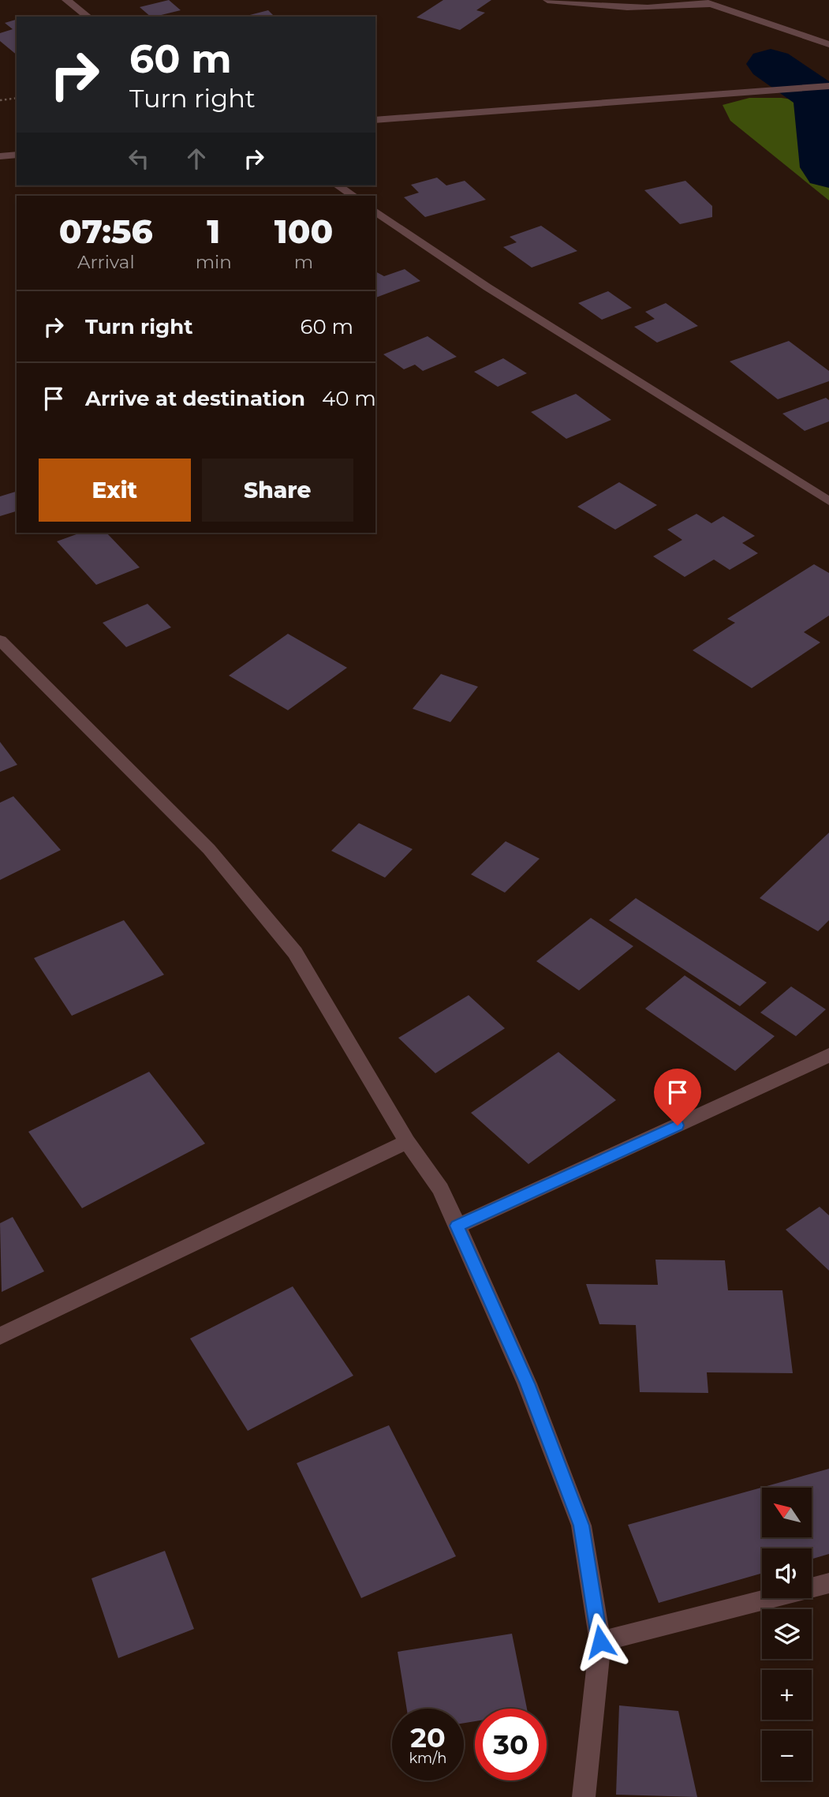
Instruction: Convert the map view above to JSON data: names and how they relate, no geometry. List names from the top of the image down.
{
  "north": "top left",
  "page": {
    "turn": ["60 m", "Turn right"],
    "eta": [
      "07:56",
      "Arrival",
      "1",
      "min",
      "100",
      "m"
    ],
    "list": [
      {
        "name": "Turn right",
        "value": "60 m"
      },
      {
        "name": "Arrive at destination",
        "value": "40 m"
      }
    ],
    "buttons": ["Exit", "Share"],
    "map_buttons": ["+", "−"],
    "speed": "20 km/h",
    "limit": "30"
  }
}
